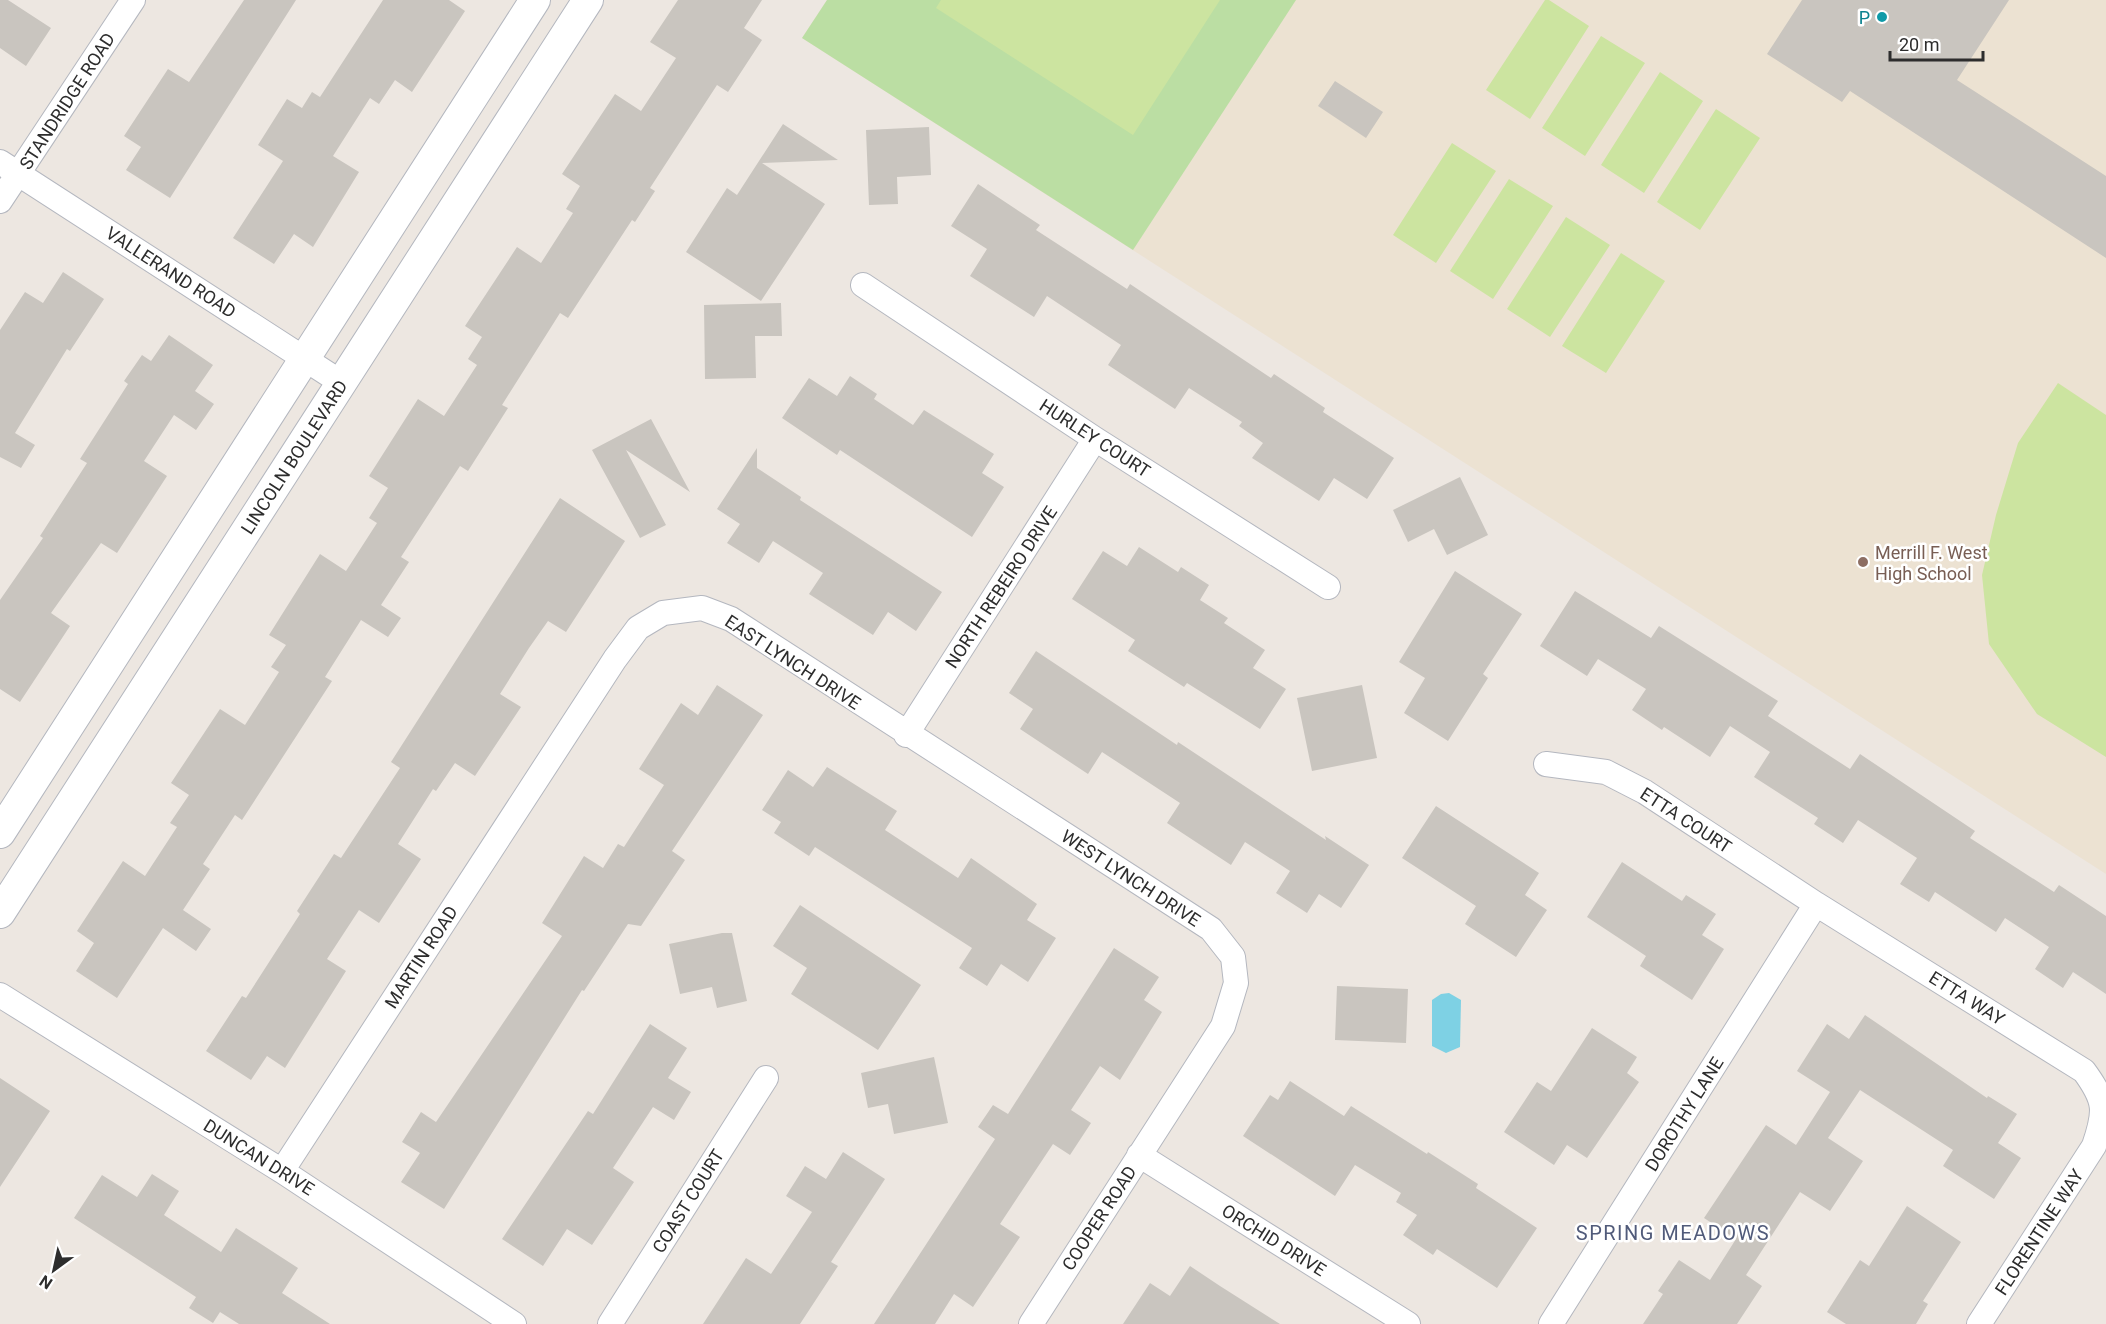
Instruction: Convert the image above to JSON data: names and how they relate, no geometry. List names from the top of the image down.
{
  "streets": {
    "street": [
      "STANDRIDGE ROAD",
      "VALLERAND ROAD",
      "HURLEY COURT",
      "LINCOLN BOULEVARD",
      "NORTH REBEIRO DRIVE",
      "EAST LYNCH DRIVE",
      "ETTA COURT",
      "WEST LYNCH DRIVE",
      "MARTIN ROAD",
      "ETTA WAY",
      "DOROTHY LANE",
      "DUNCAN DRIVE",
      "COAST COURT",
      "COOPER ROAD",
      "FLORENTINE WAY",
      "ORCHID DRIVE"
    ]
  },
  "crossings": [
    ["STANDRIDGE ROAD", "VALLERAND ROAD"],
    ["VALLERAND ROAD", "LINCOLN BOULEVARD"],
    ["HURLEY COURT", "NORTH REBEIRO DRIVE"],
    ["NORTH REBEIRO DRIVE", "EAST LYNCH DRIVE"],
    ["NORTH REBEIRO DRIVE", "WEST LYNCH DRIVE"],
    ["EAST LYNCH DRIVE", "WEST LYNCH DRIVE"],
    ["EAST LYNCH DRIVE", "MARTIN ROAD"],
    ["ETTA COURT", "ETTA WAY"],
    ["ETTA COURT", "DOROTHY LANE"],
    ["WEST LYNCH DRIVE", "COOPER ROAD"],
    ["MARTIN ROAD", "DUNCAN DRIVE"],
    ["ETTA WAY", "DOROTHY LANE"],
    ["ETTA WAY", "FLORENTINE WAY"],
    ["COOPER ROAD", "ORCHID DRIVE"]
  ],
  "districts": ["SPRING MEADOWS"],
  "places": ["P", "Merrill F. West High School"],
  "scale_bar": "20 m",
  "north": "bottom left"
}
